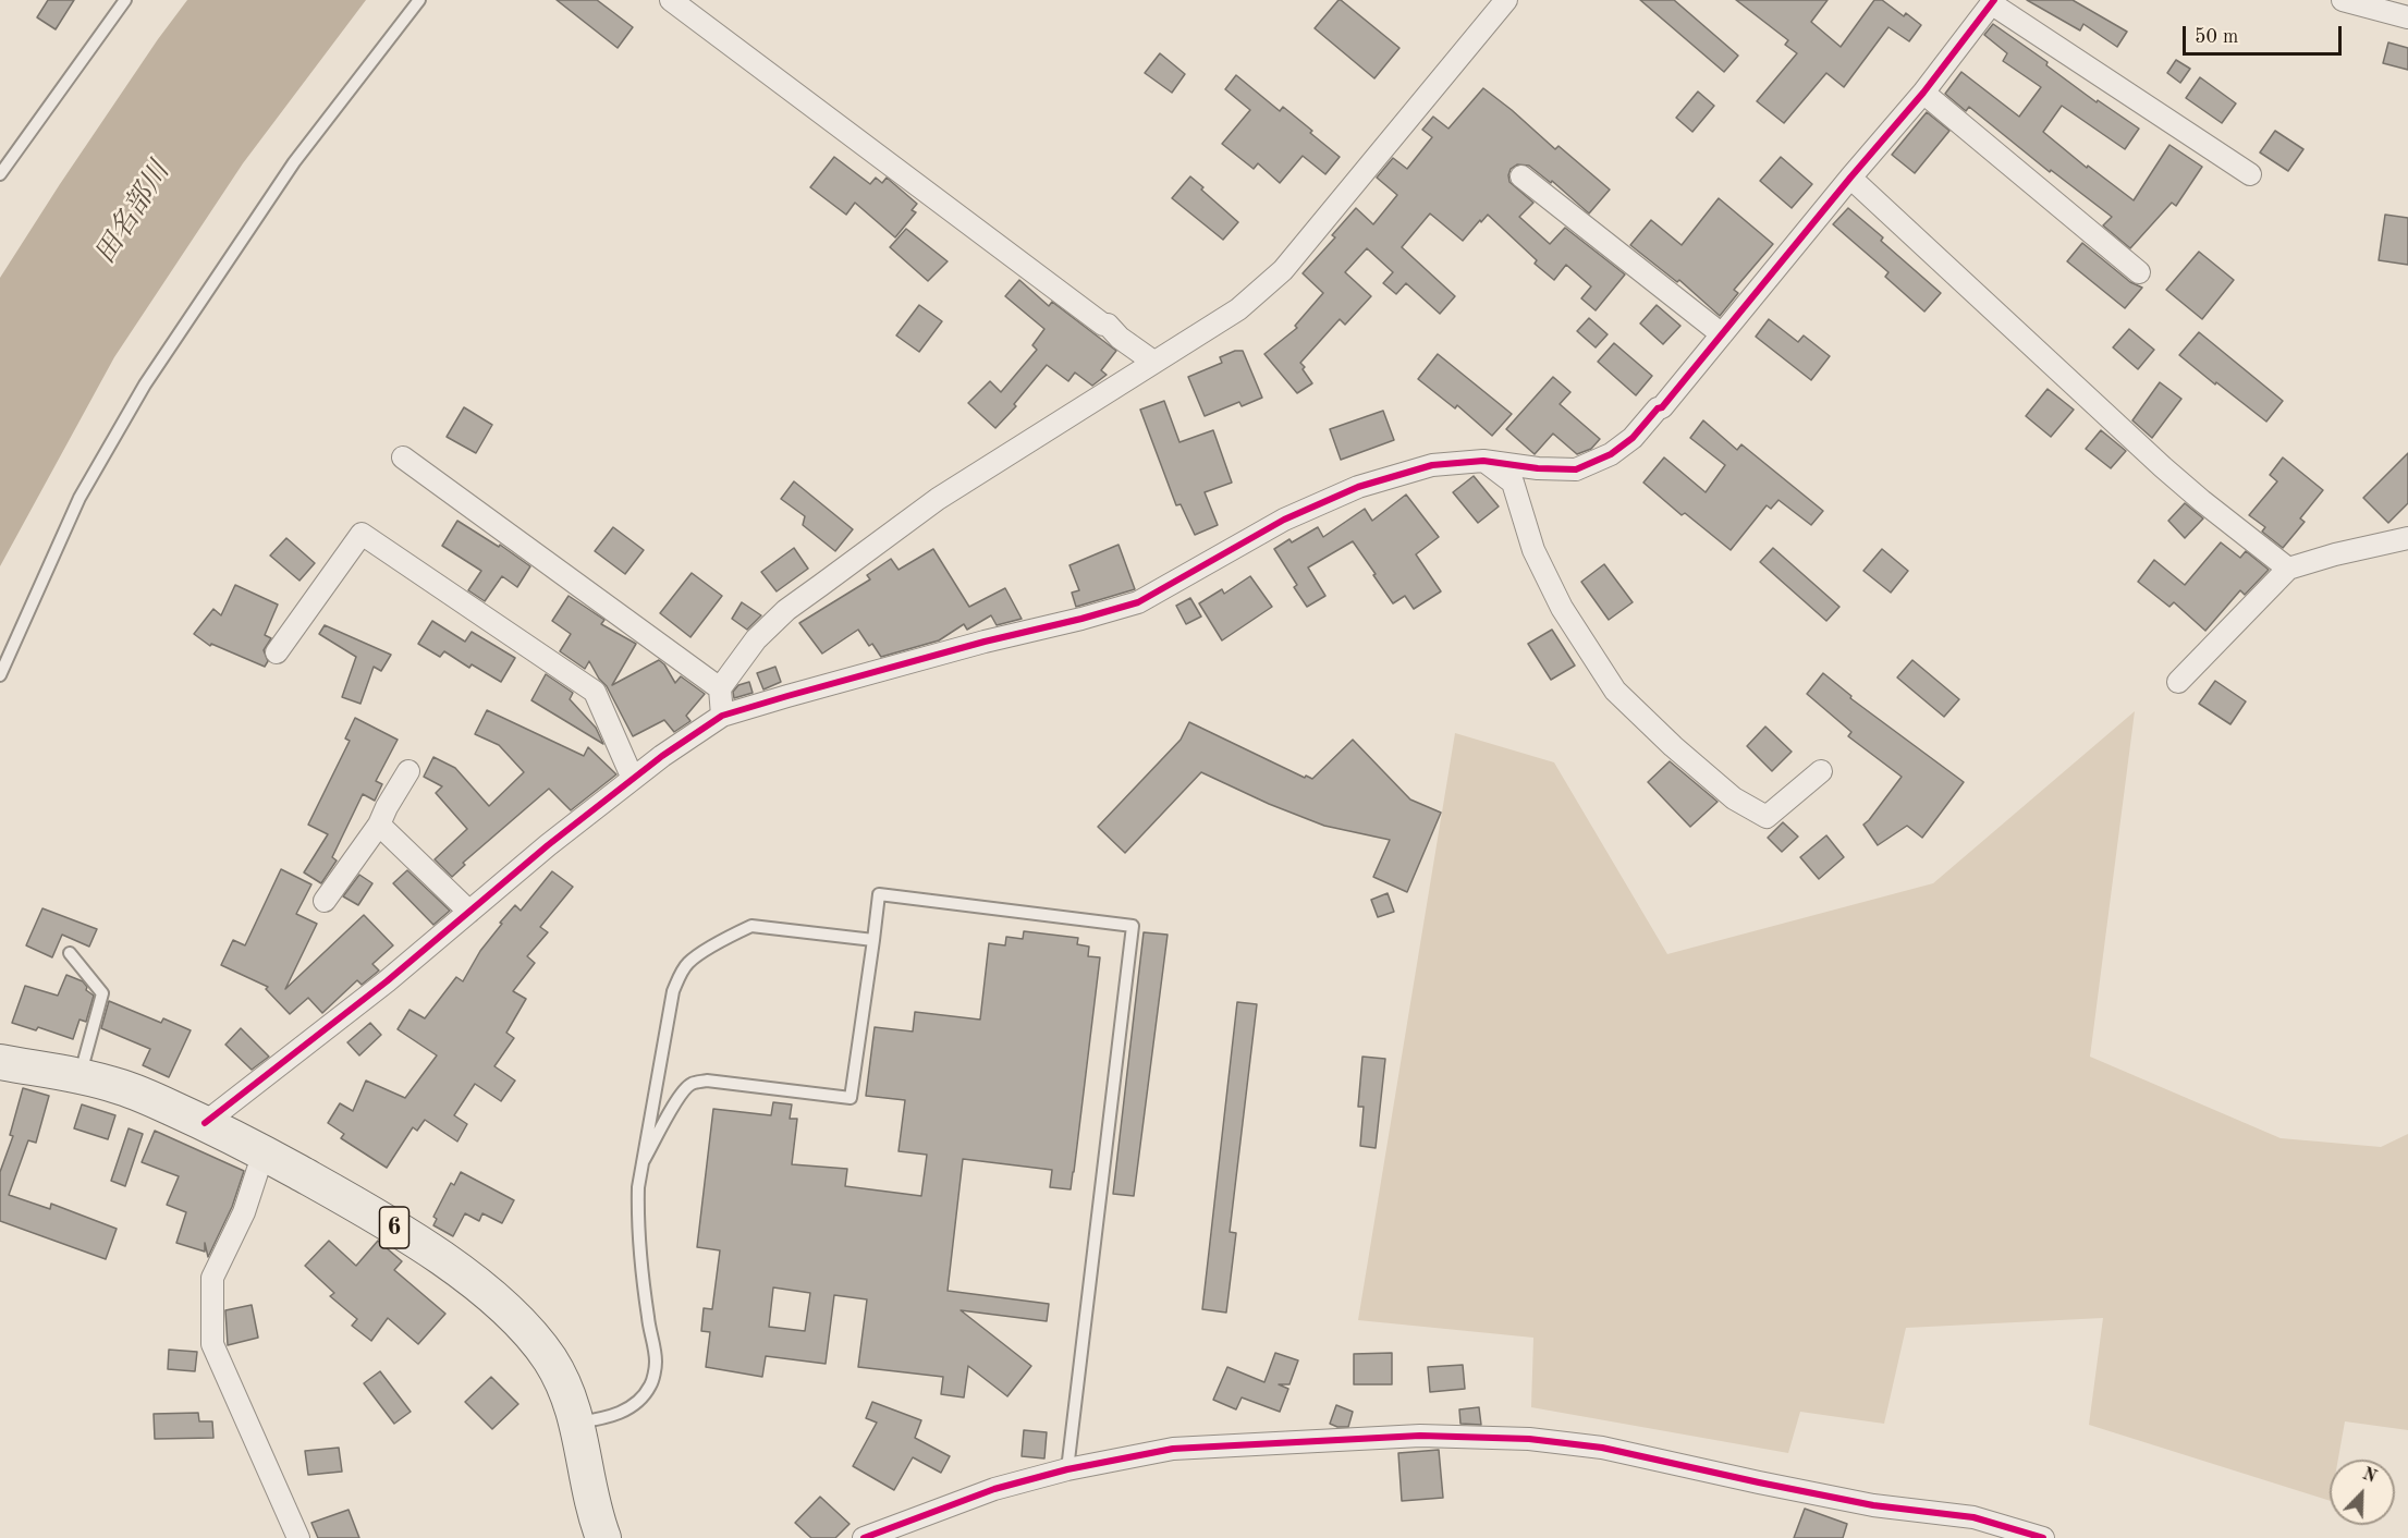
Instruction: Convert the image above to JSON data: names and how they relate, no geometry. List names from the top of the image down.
{
  "streets": {
    "main road": ["6"]
  },
  "water": ["田名部川"],
  "scale_bar": "50 m",
  "north": "top right"
}
